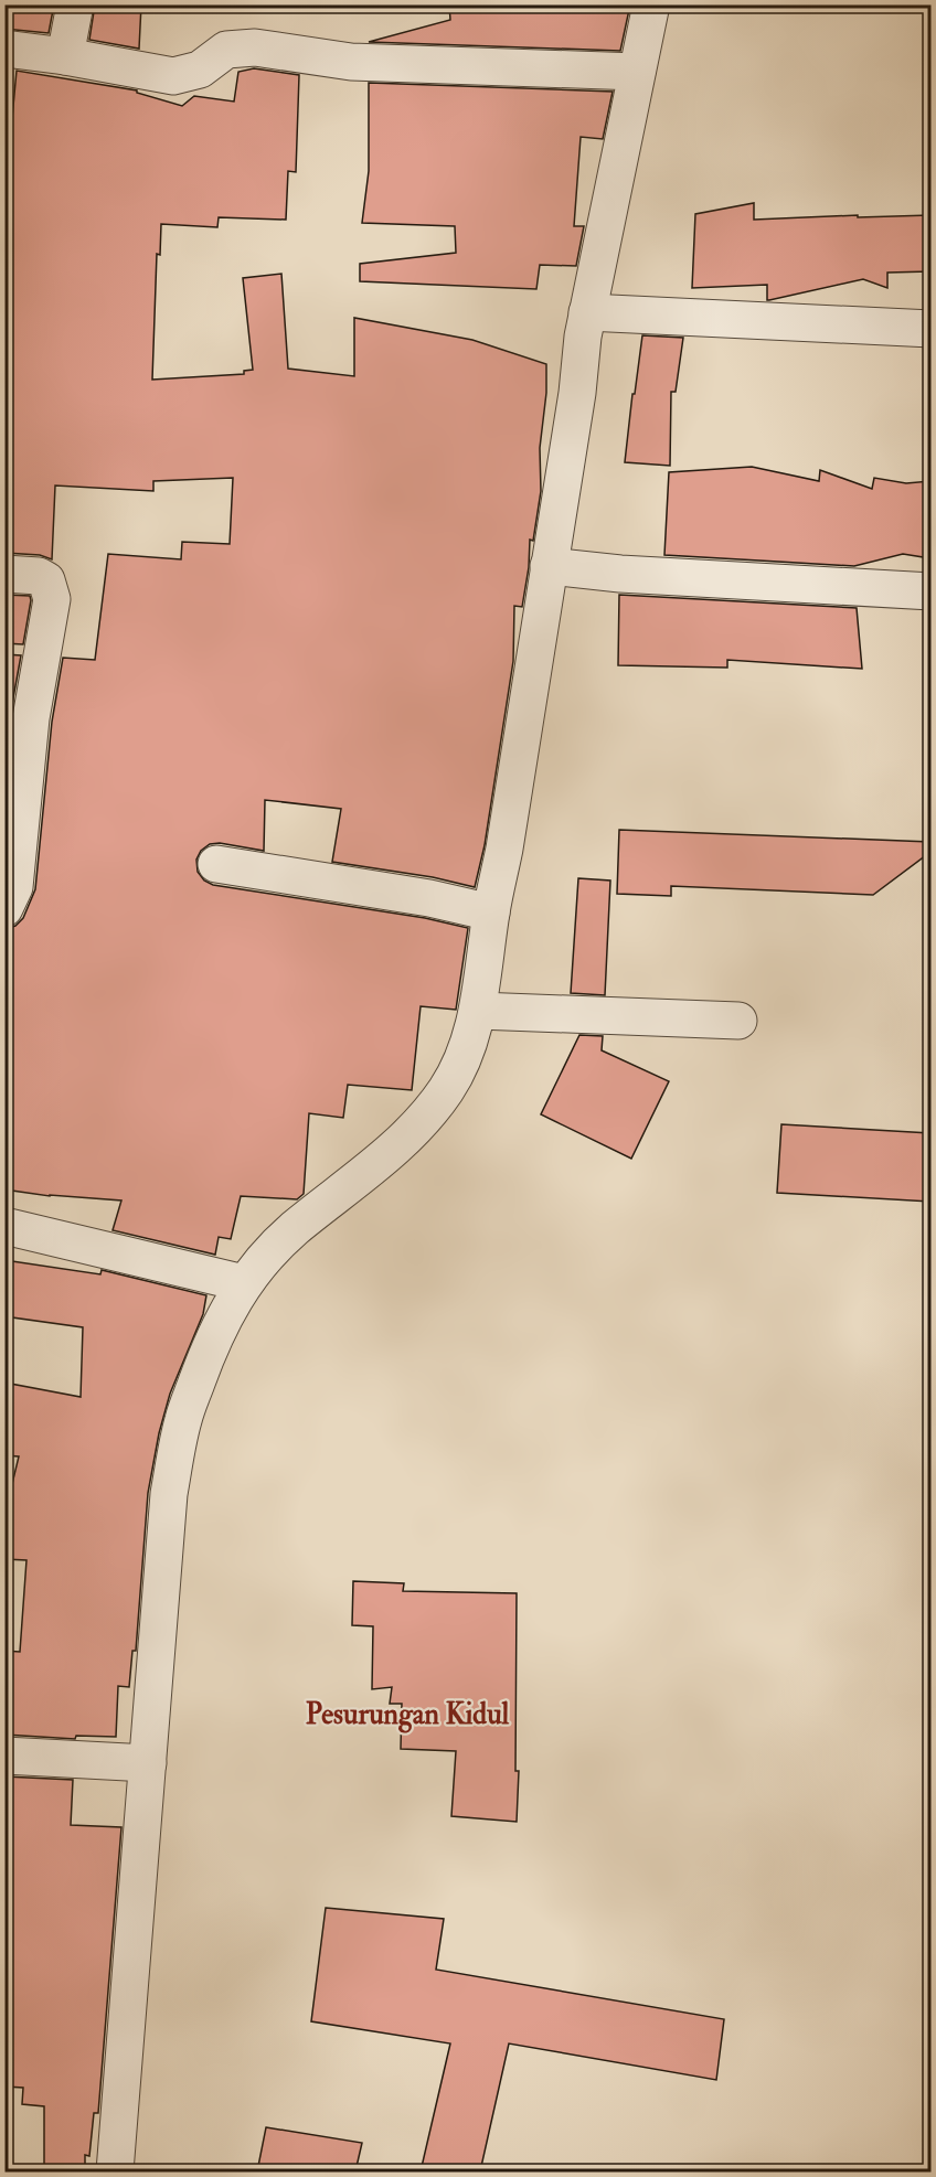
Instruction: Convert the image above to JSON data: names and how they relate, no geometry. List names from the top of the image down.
{
  "districts": ["Pesurungan Kidul"]
}
